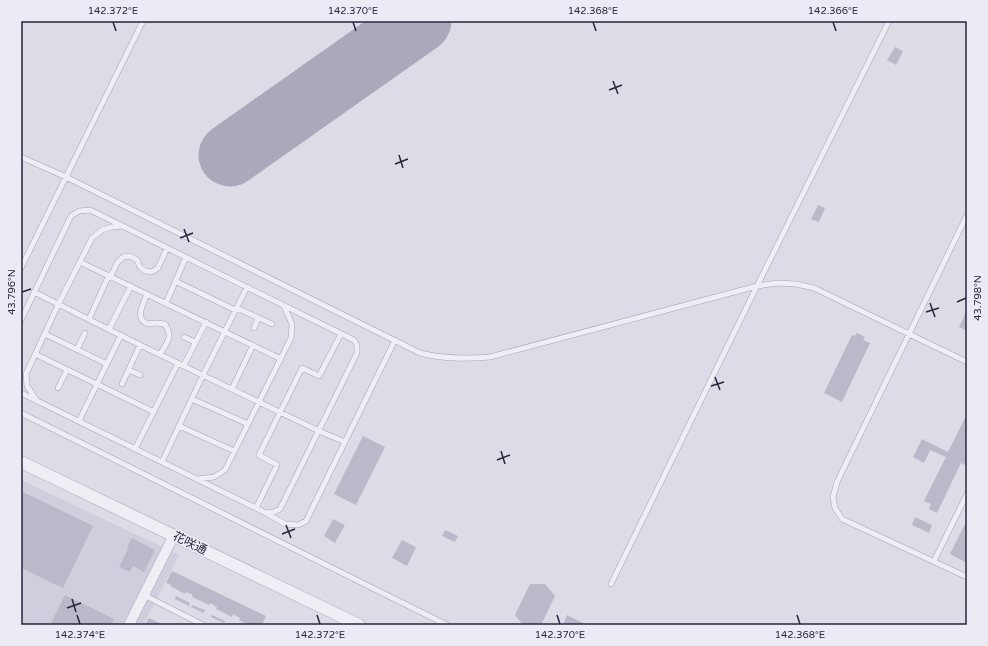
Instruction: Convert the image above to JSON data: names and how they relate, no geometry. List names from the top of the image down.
{
  "streets": {
    "street": ["花咲通"]
  },
  "coordinates": [
    "142.372°E",
    "142.370°E",
    "142.368°E",
    "142.366°E",
    "43.796°N",
    "43.798°N",
    "142.374°E"
  ]
}
